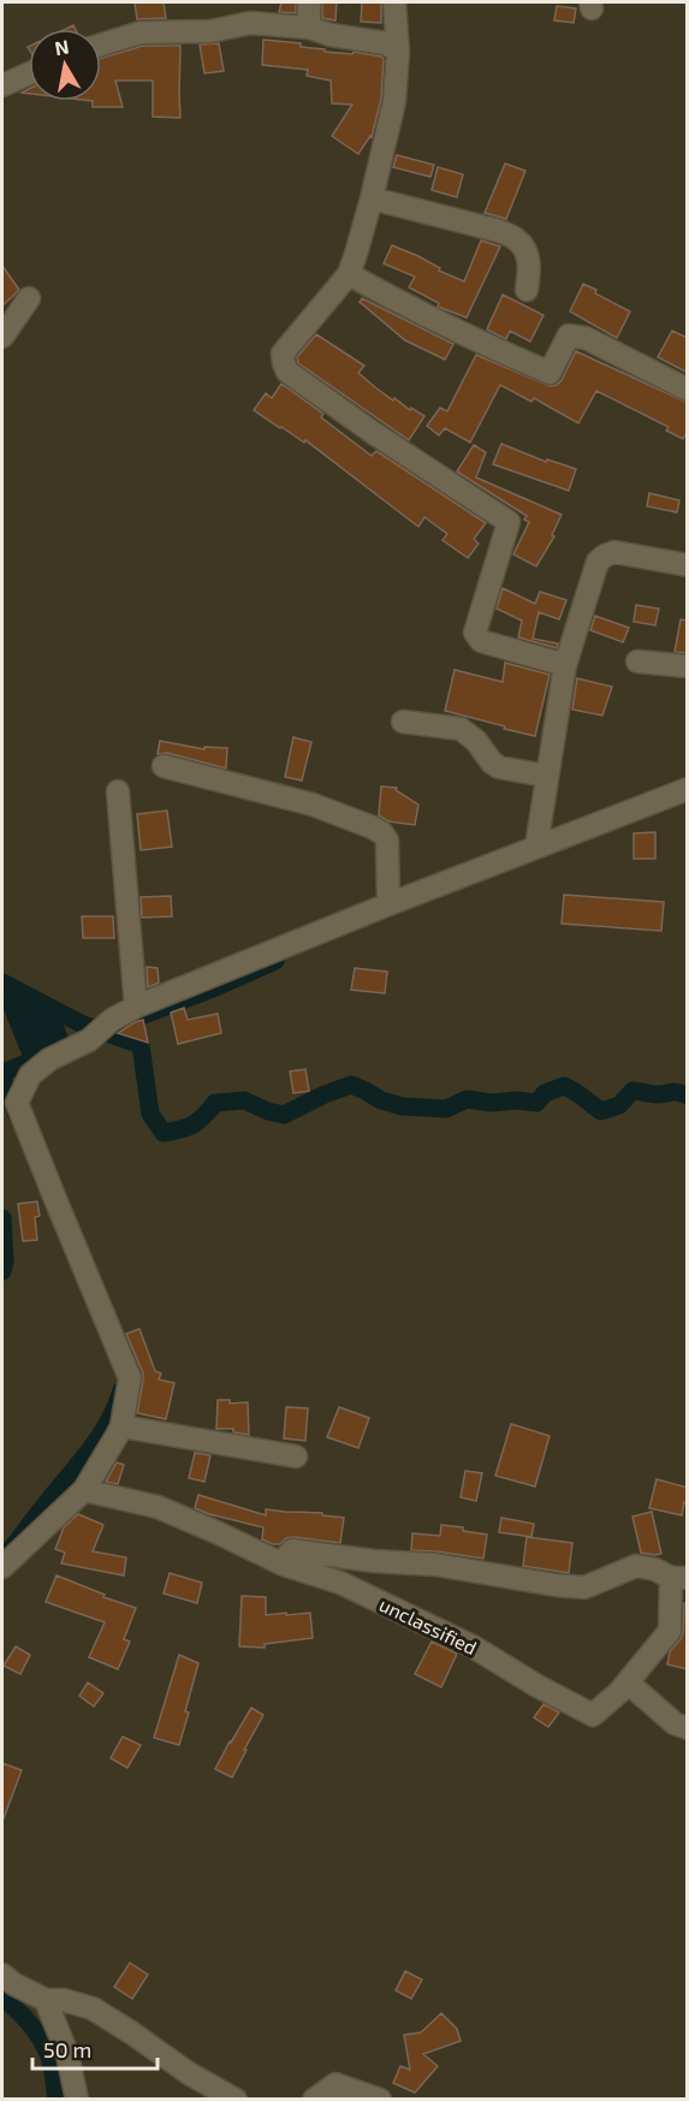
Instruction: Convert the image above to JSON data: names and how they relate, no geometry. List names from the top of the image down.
{
  "streets": {
    "street": ["unclassified"]
  },
  "scale_bar": "50 m",
  "north": "top"
}
